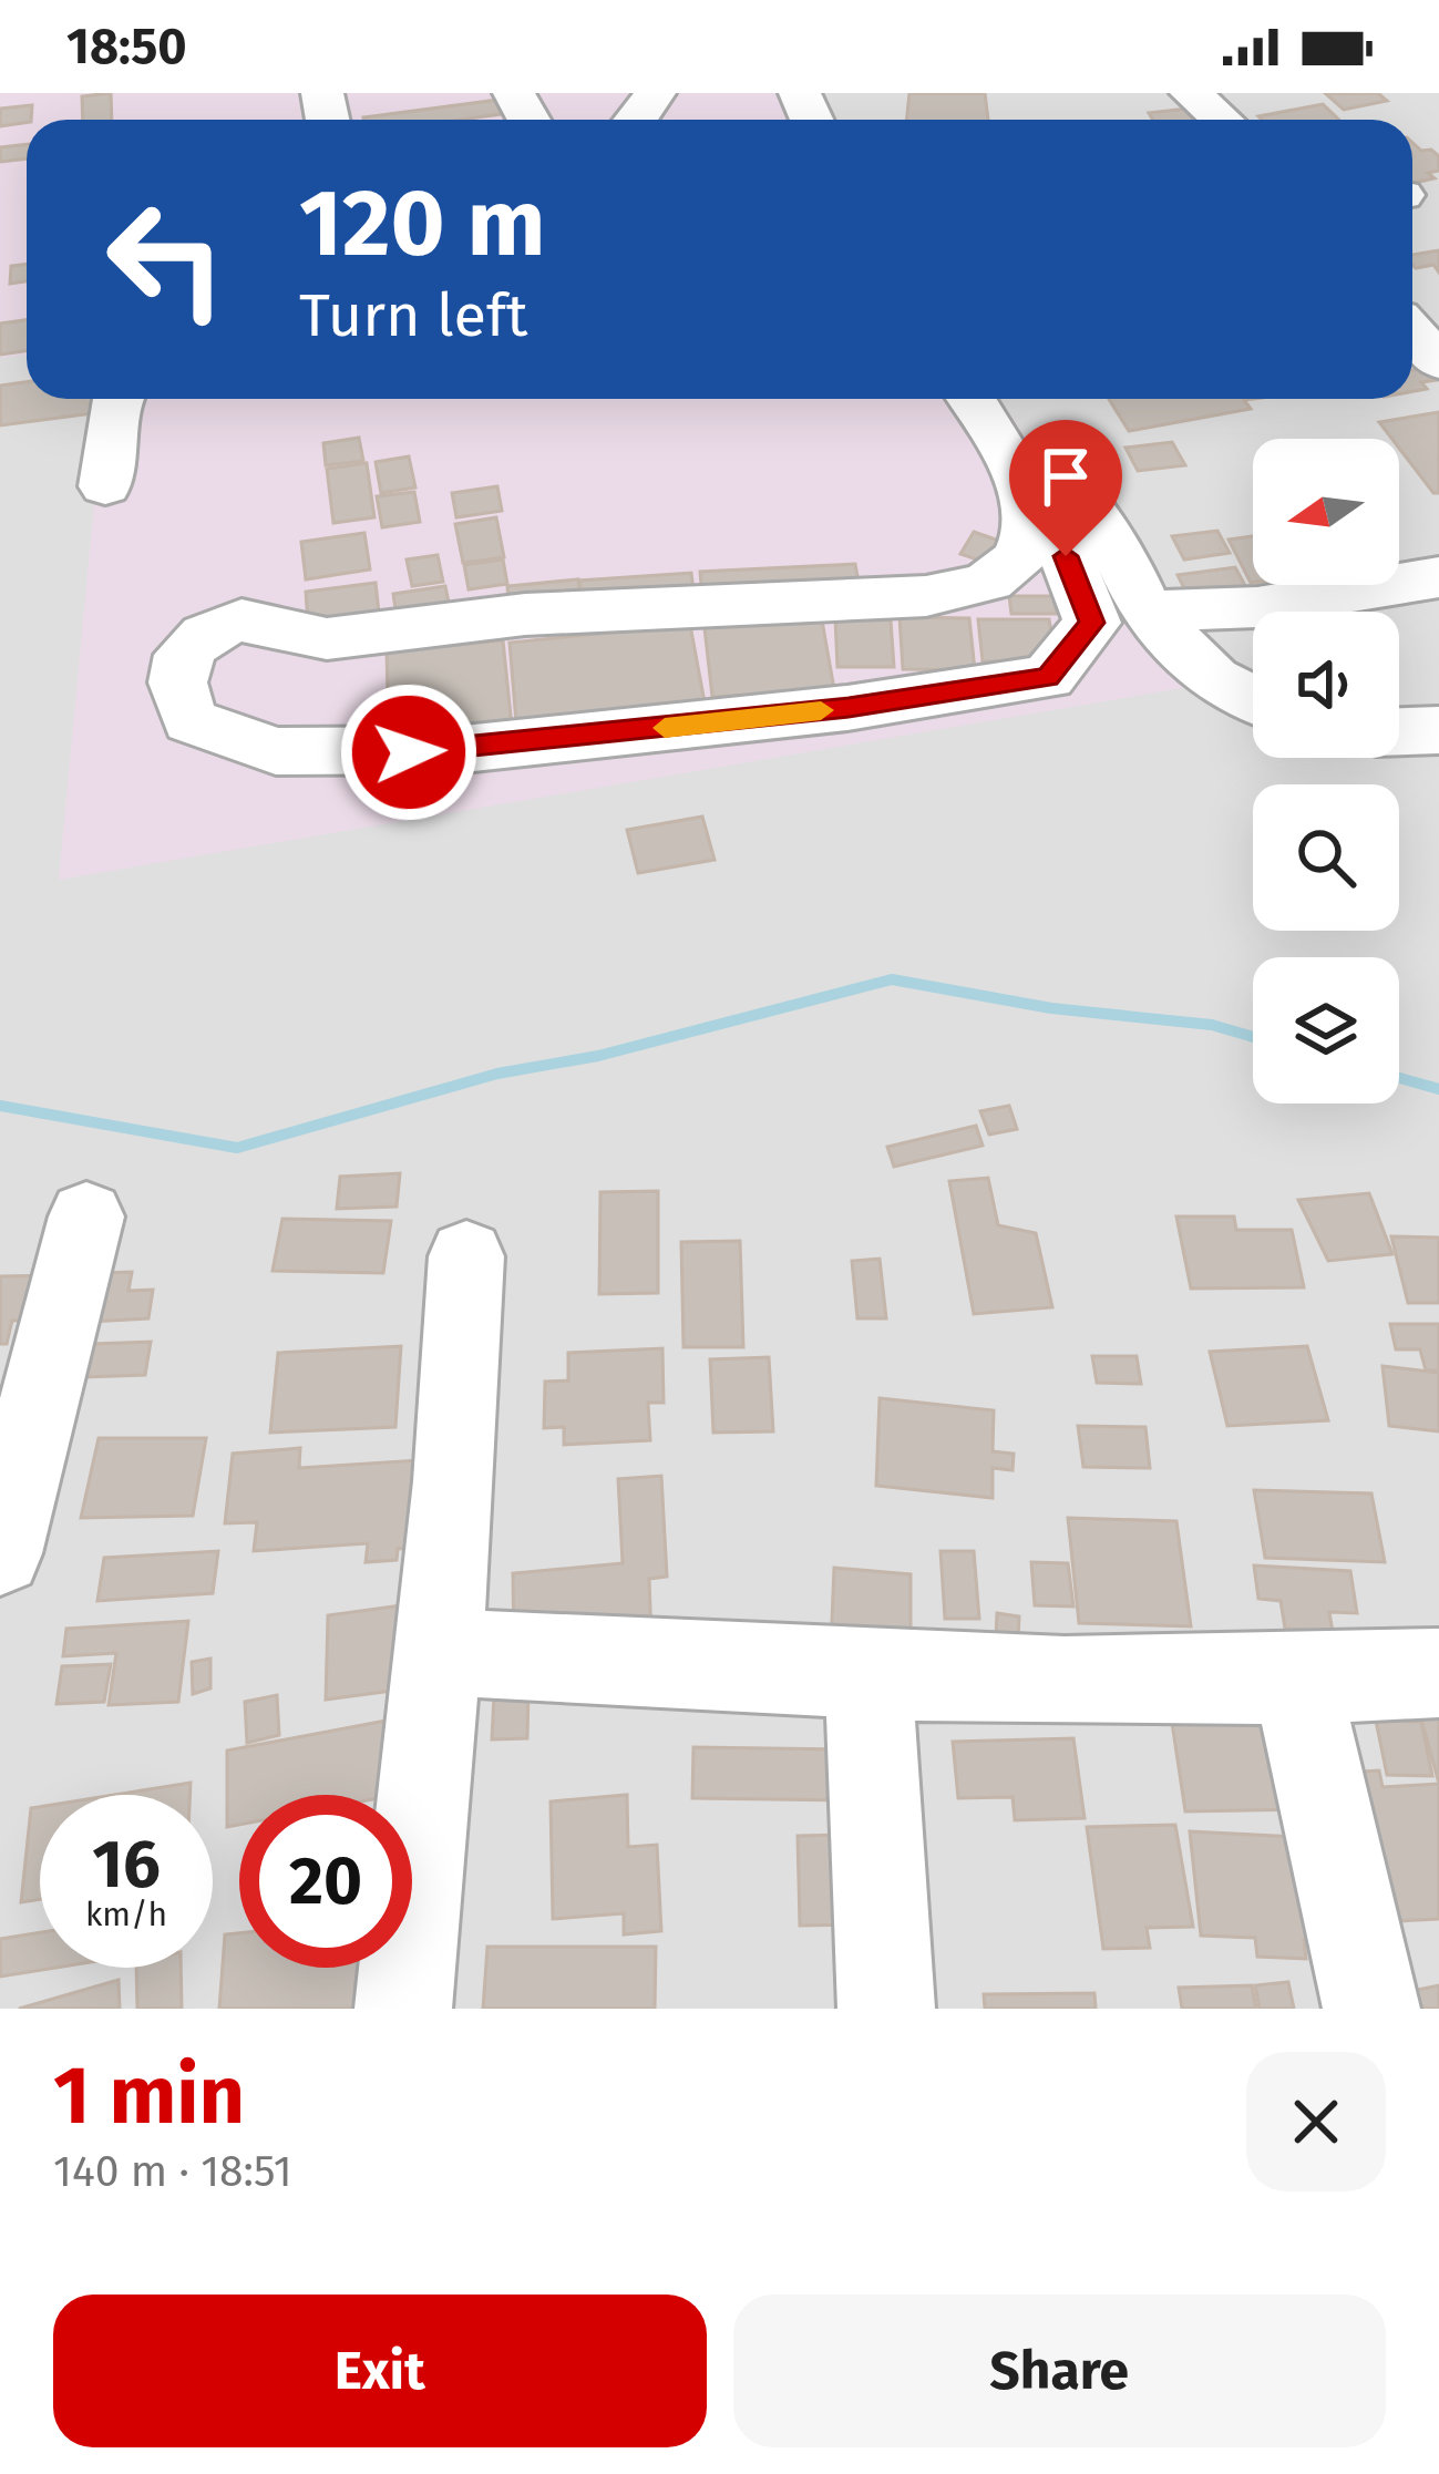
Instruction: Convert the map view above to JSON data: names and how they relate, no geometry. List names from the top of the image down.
{
  "north": "left",
  "page": {
    "status": "18:50",
    "turn": ["120 m", "Turn left"],
    "speed": "16 km/h",
    "limit": "20",
    "heading": ["1 min", "140 m · 18:51"],
    "buttons": ["Exit", "Share"]
  }
}
